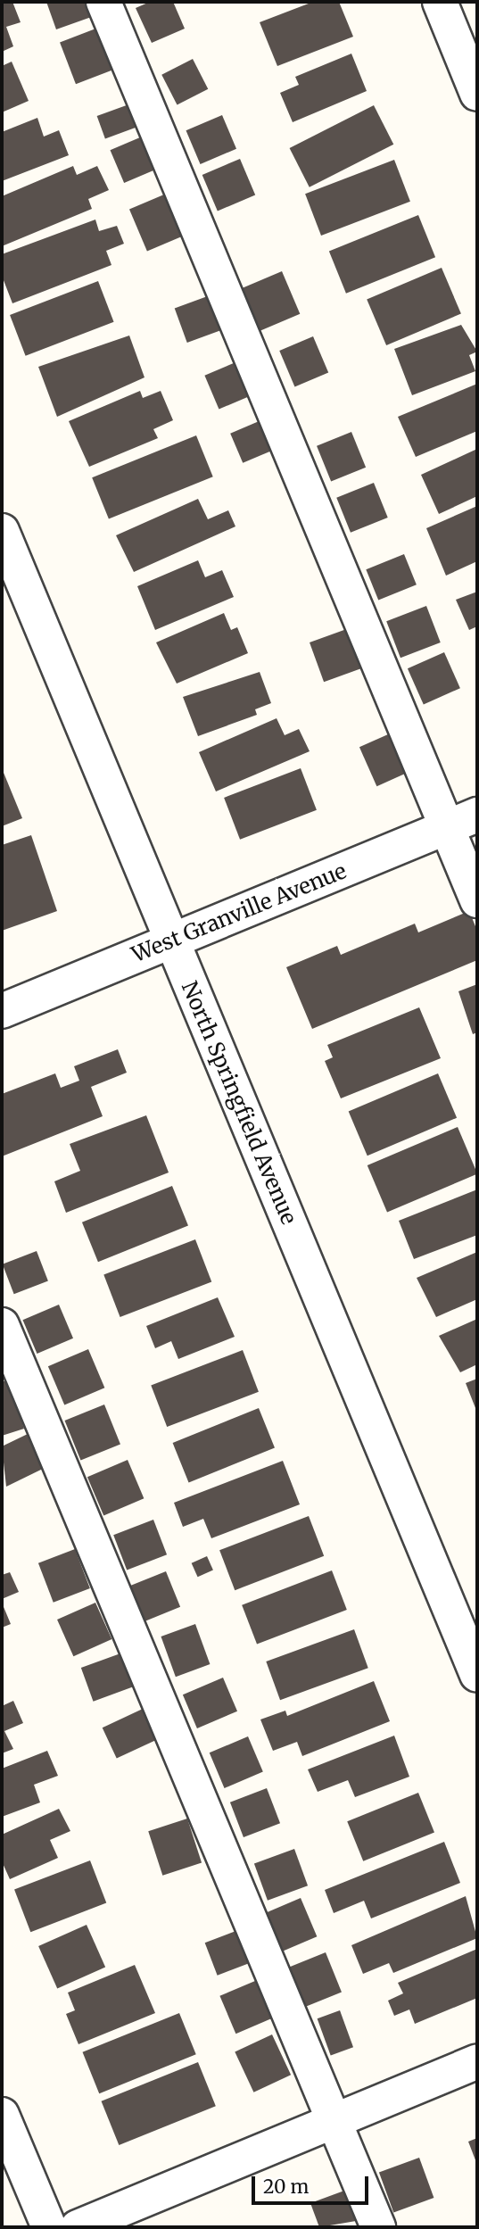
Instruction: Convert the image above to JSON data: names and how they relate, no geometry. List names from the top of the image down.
{
  "streets": {
    "street": ["West Granville Avenue", "North Springfield Avenue"]
  },
  "crossings": [
    ["West Granville Avenue", "North Springfield Avenue"]
  ],
  "scale_bar": "20 m"
}
